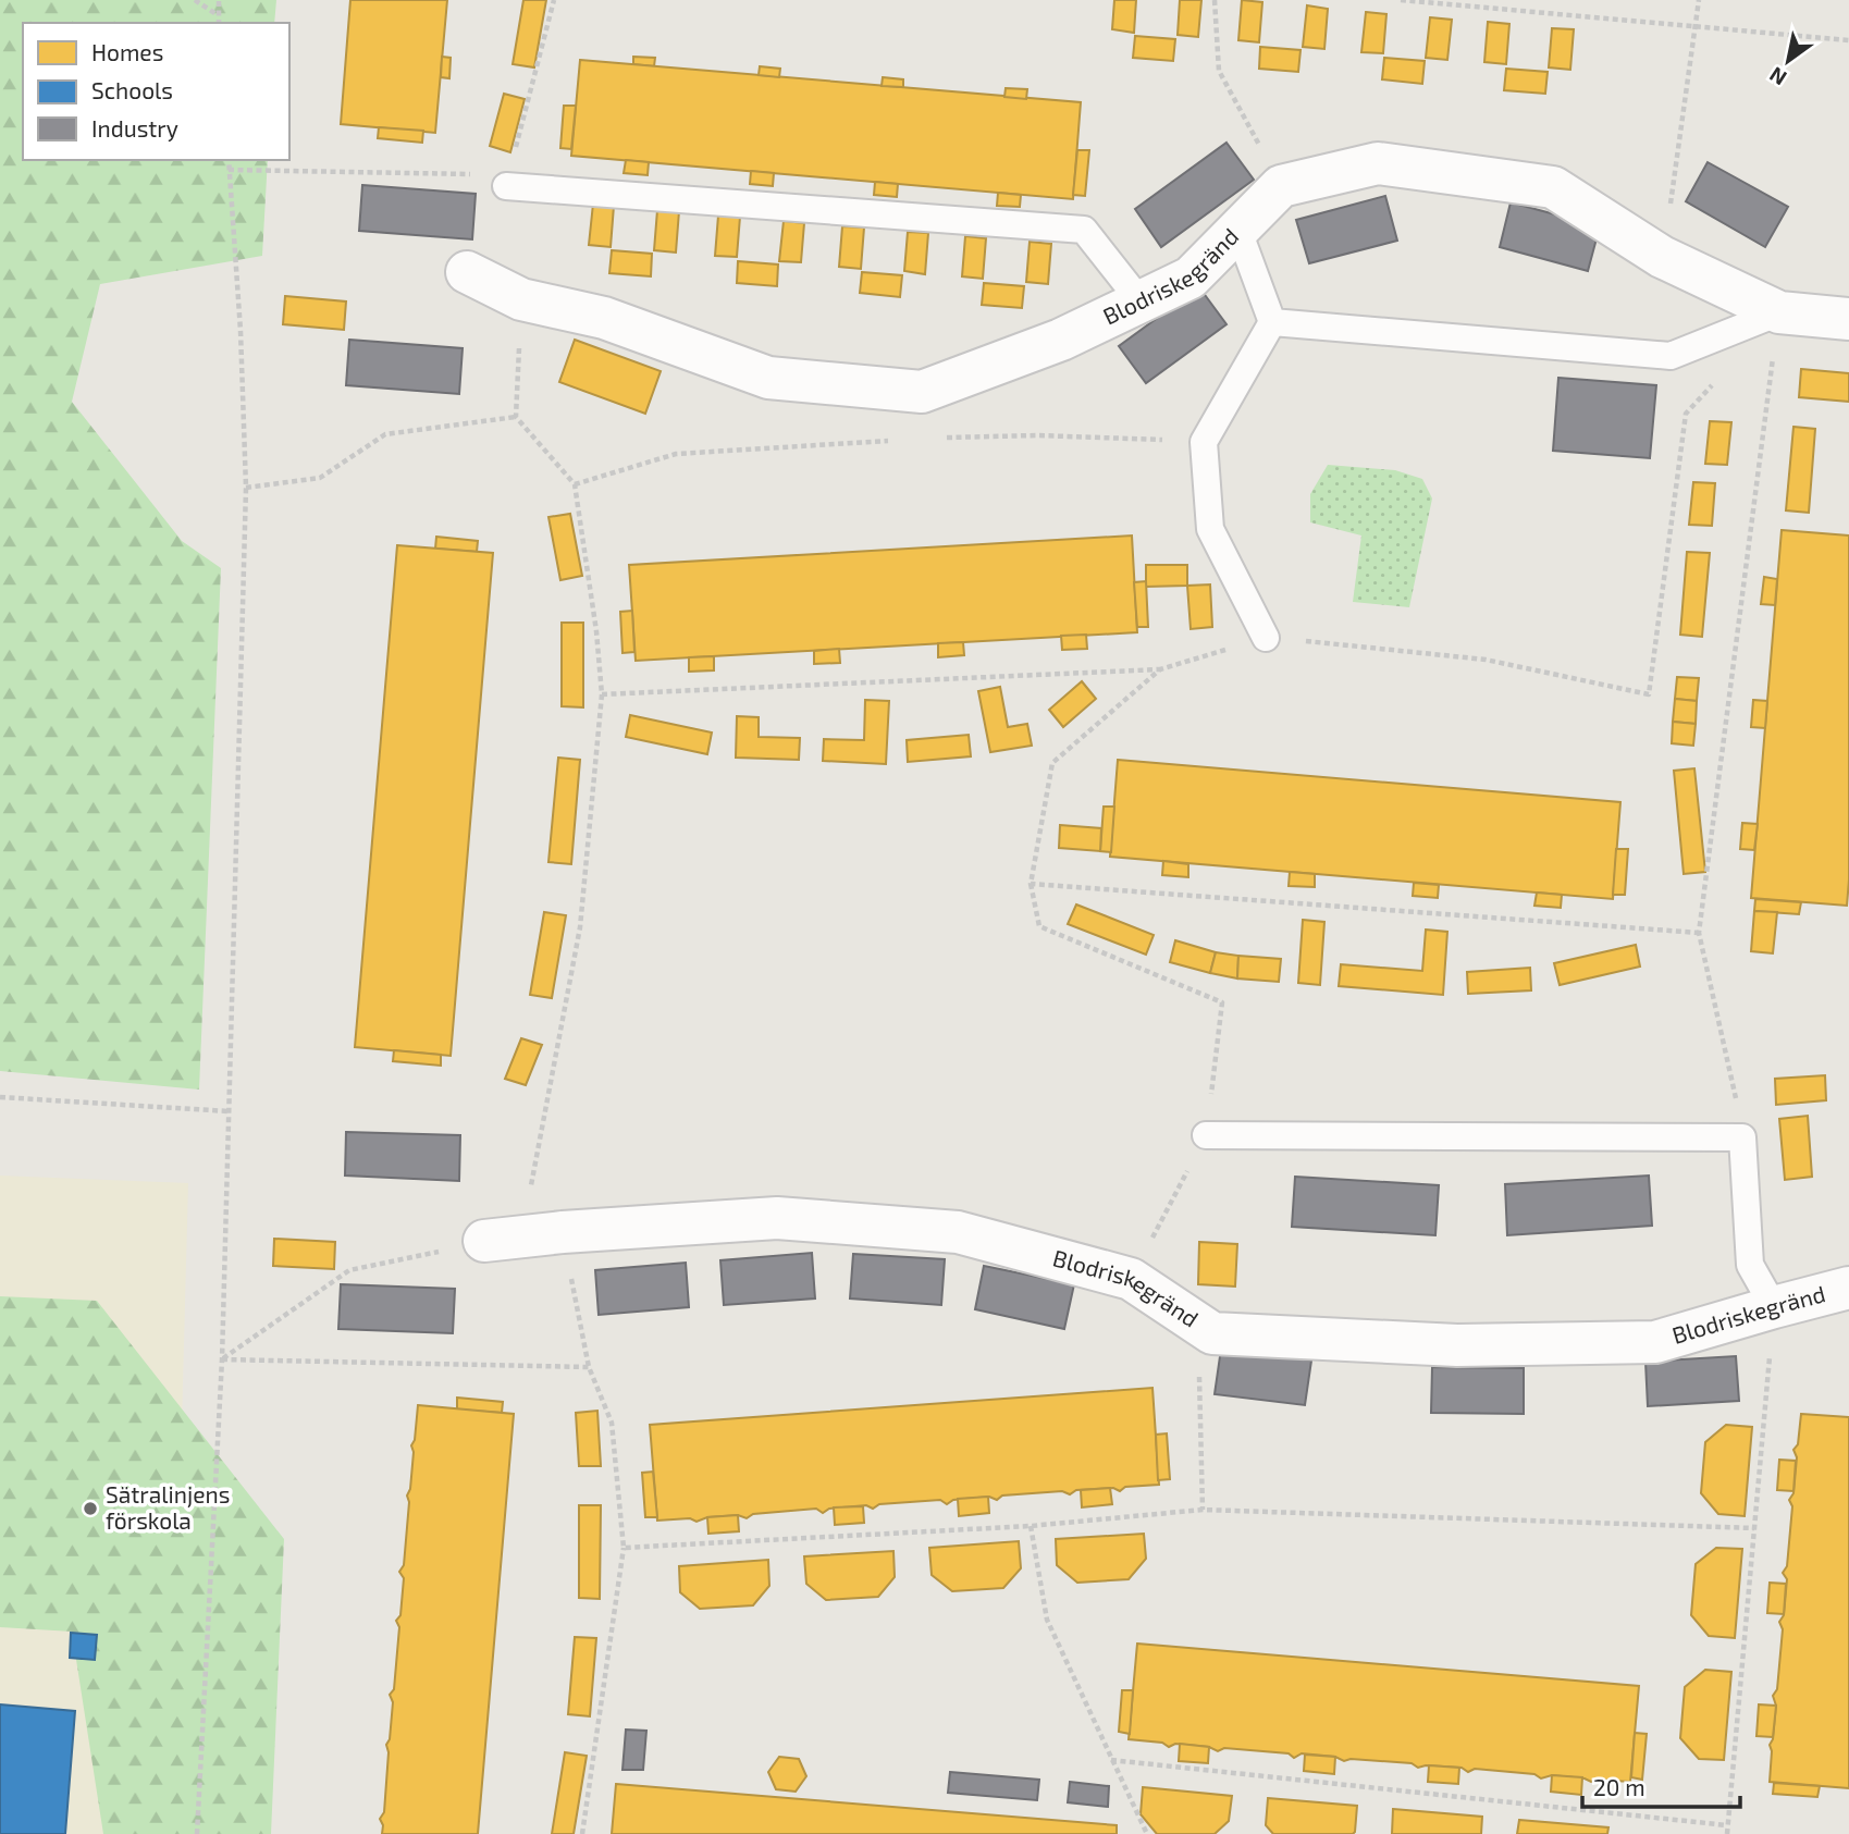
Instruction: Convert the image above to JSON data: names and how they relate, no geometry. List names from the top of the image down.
{
  "streets": {
    "street": ["Blodriskegränd"]
  },
  "places": ["Sätralinjens förskola"],
  "legend": ["Homes", "Schools", "Industry"],
  "scale_bar": "20 m",
  "north": "bottom left"
}
